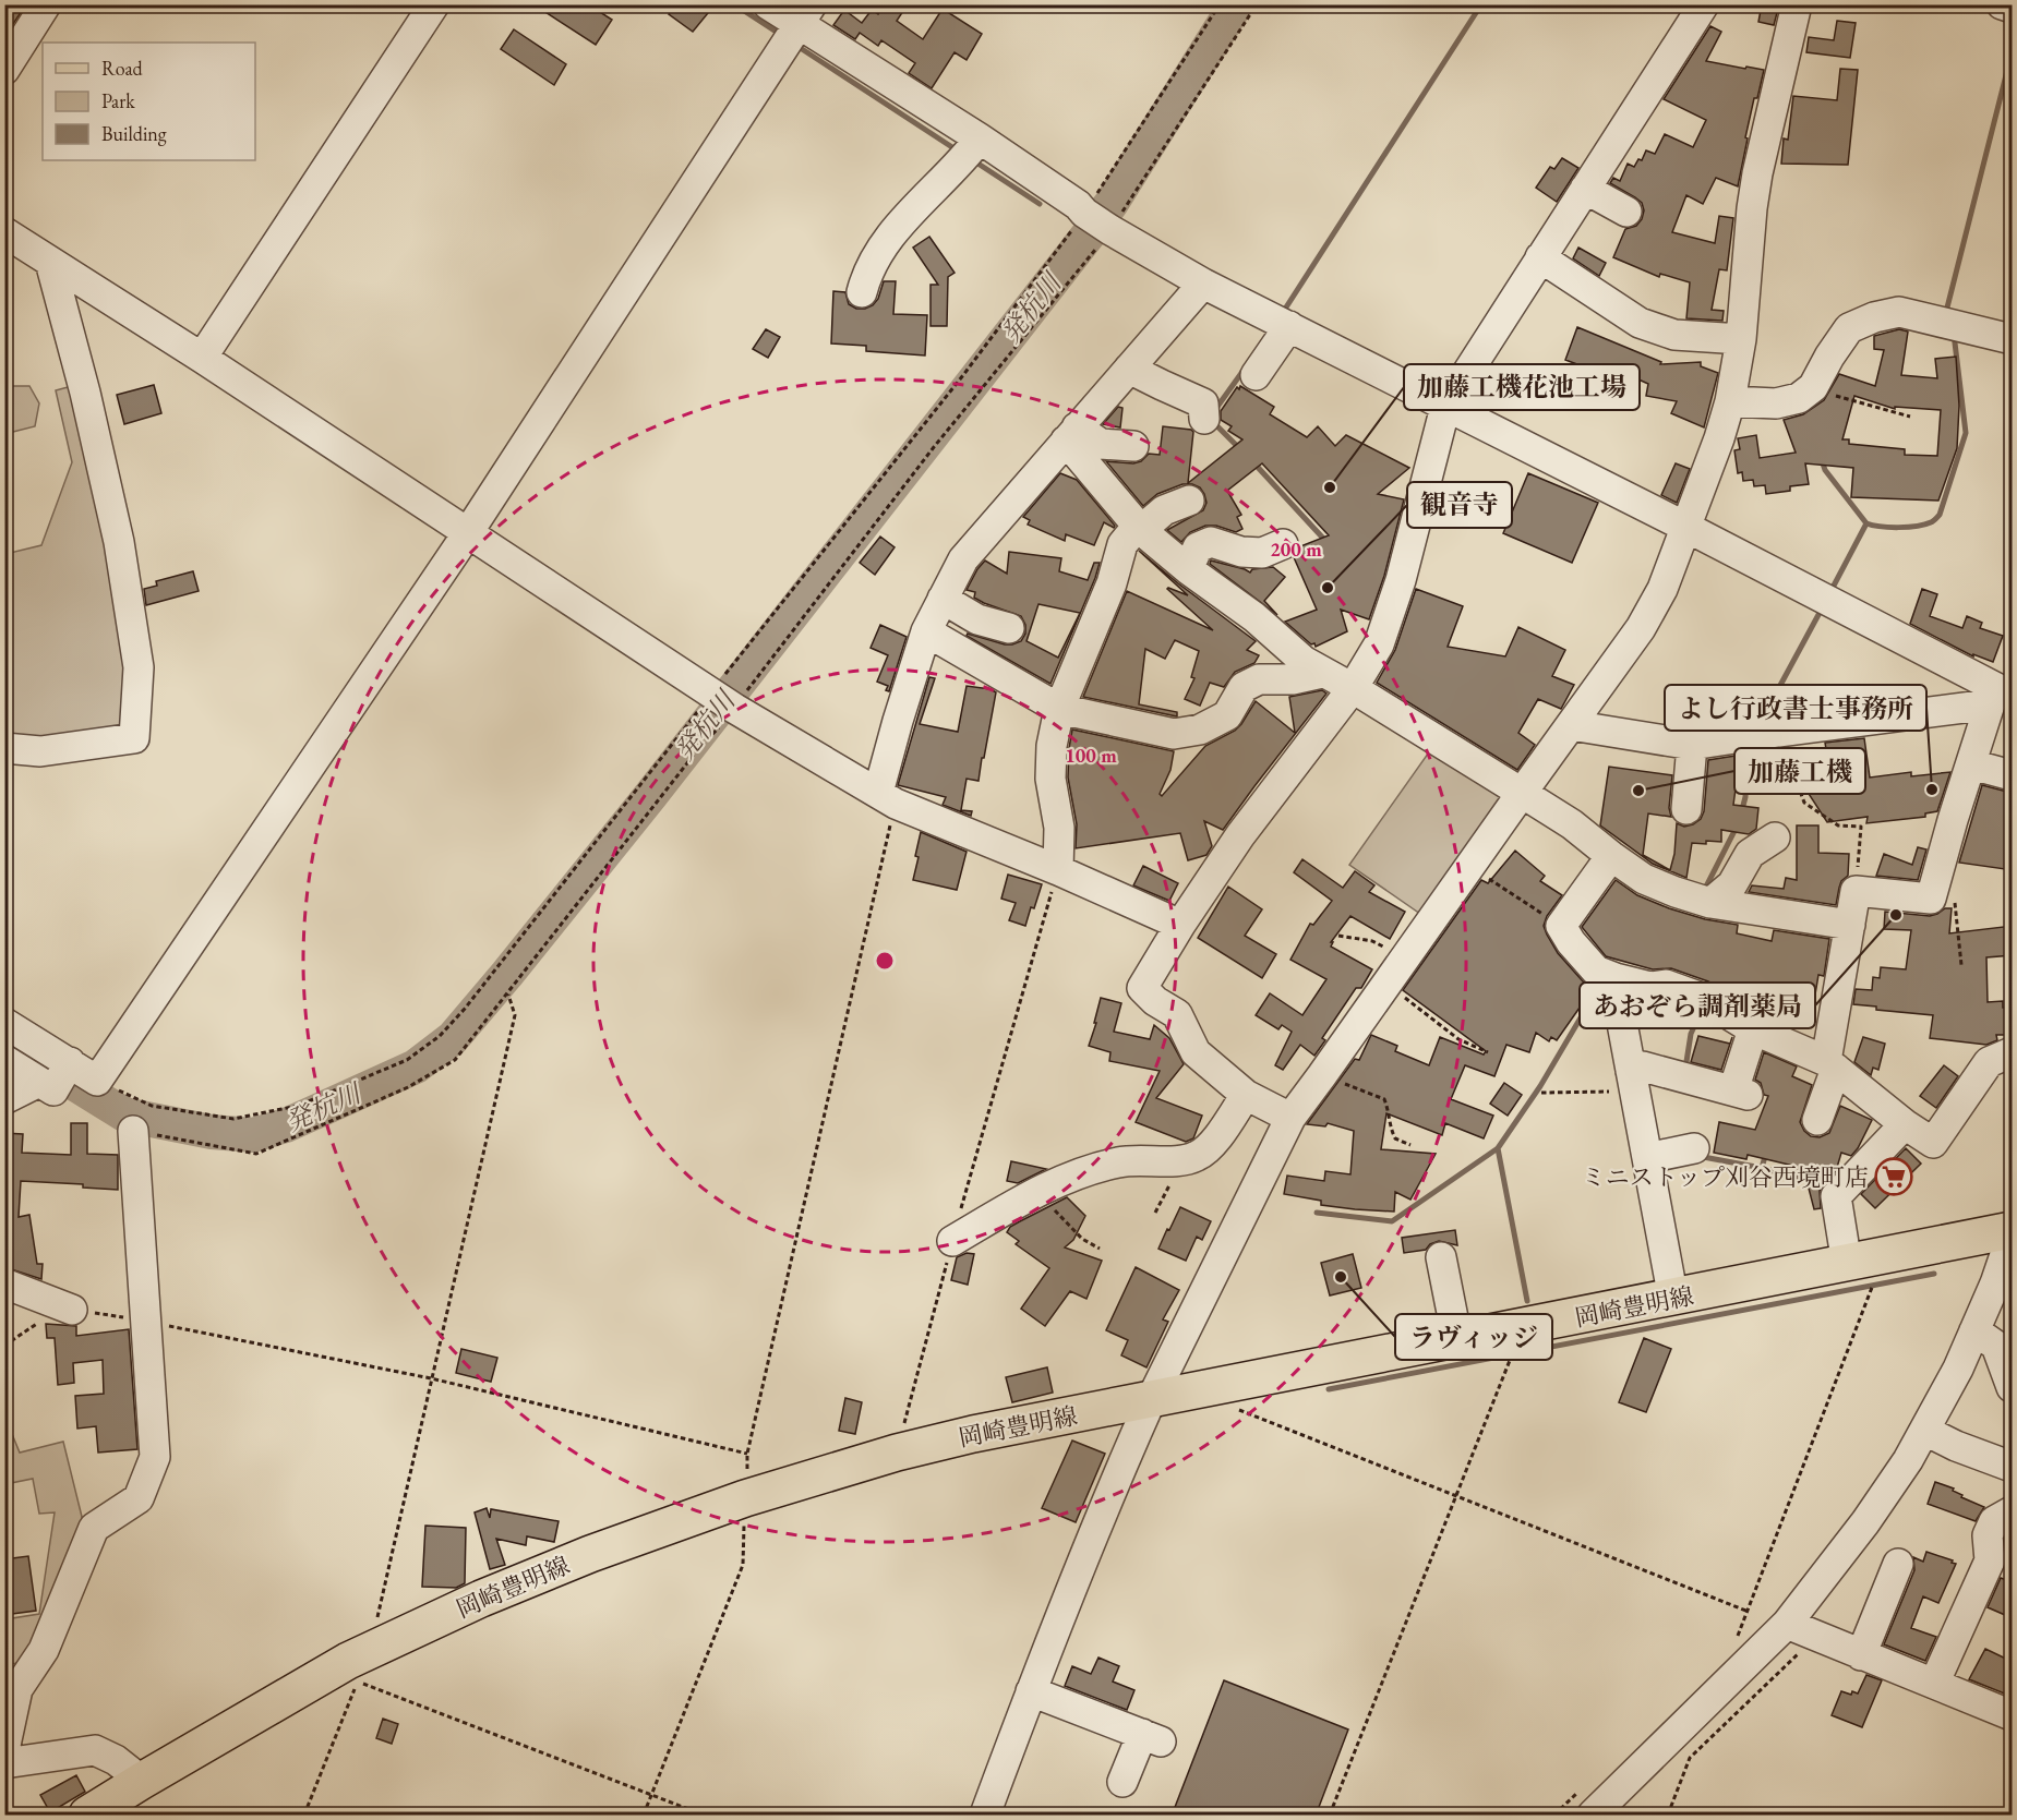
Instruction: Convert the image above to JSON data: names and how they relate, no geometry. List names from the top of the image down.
{
  "streets": {
    "main road": ["岡崎豊明線"]
  },
  "water": ["発杭川"],
  "places": {
    "other": [
      "加藤工機花池工場",
      "観音寺",
      "よし行政書士事務所",
      "加藤工機",
      "あおぞら調剤薬局",
      "ラヴィッジ"
    ],
    "supermarket": ["ミニストップ刈谷西境町店"]
  },
  "legend": ["Road", "Park", "Building"],
  "rings": ["200 m", "100 m"]
}
